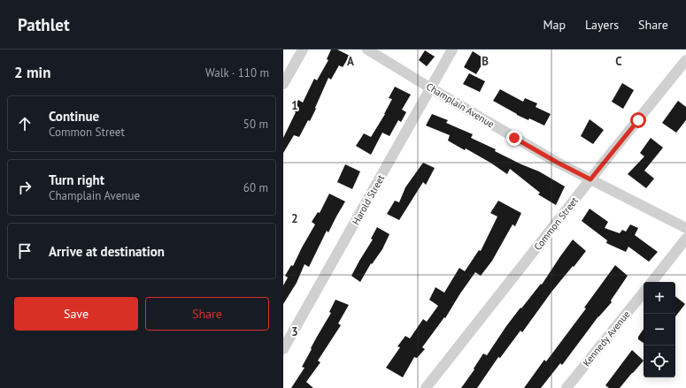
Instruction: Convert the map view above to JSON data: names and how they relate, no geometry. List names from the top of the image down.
{
  "streets": {
    "street": [
      "Champlain Avenue",
      "Harold Street",
      "Common Street",
      "Kennedy Avenue"
    ]
  },
  "crossings": [
    ["Champlain Avenue", "Harold Street"],
    ["Champlain Avenue", "Common Street"]
  ],
  "page": {
    "header": "Pathlet",
    "nav": ["Map", "Layers", "Share"],
    "heading": ["2 min", "Walk · 110 m"],
    "list": [
      ["Continue", "Common Street", "50 m"],
      ["Turn right", "Champlain Avenue", "60 m"],
      "Arrive at destination"
    ],
    "map_buttons": ["+", "−"],
    "buttons": ["Save", "Share"]
  },
  "grid": {
    "columns": ["A", "B", "C"],
    "rows": ["1", "2", "3"]
  }
}
